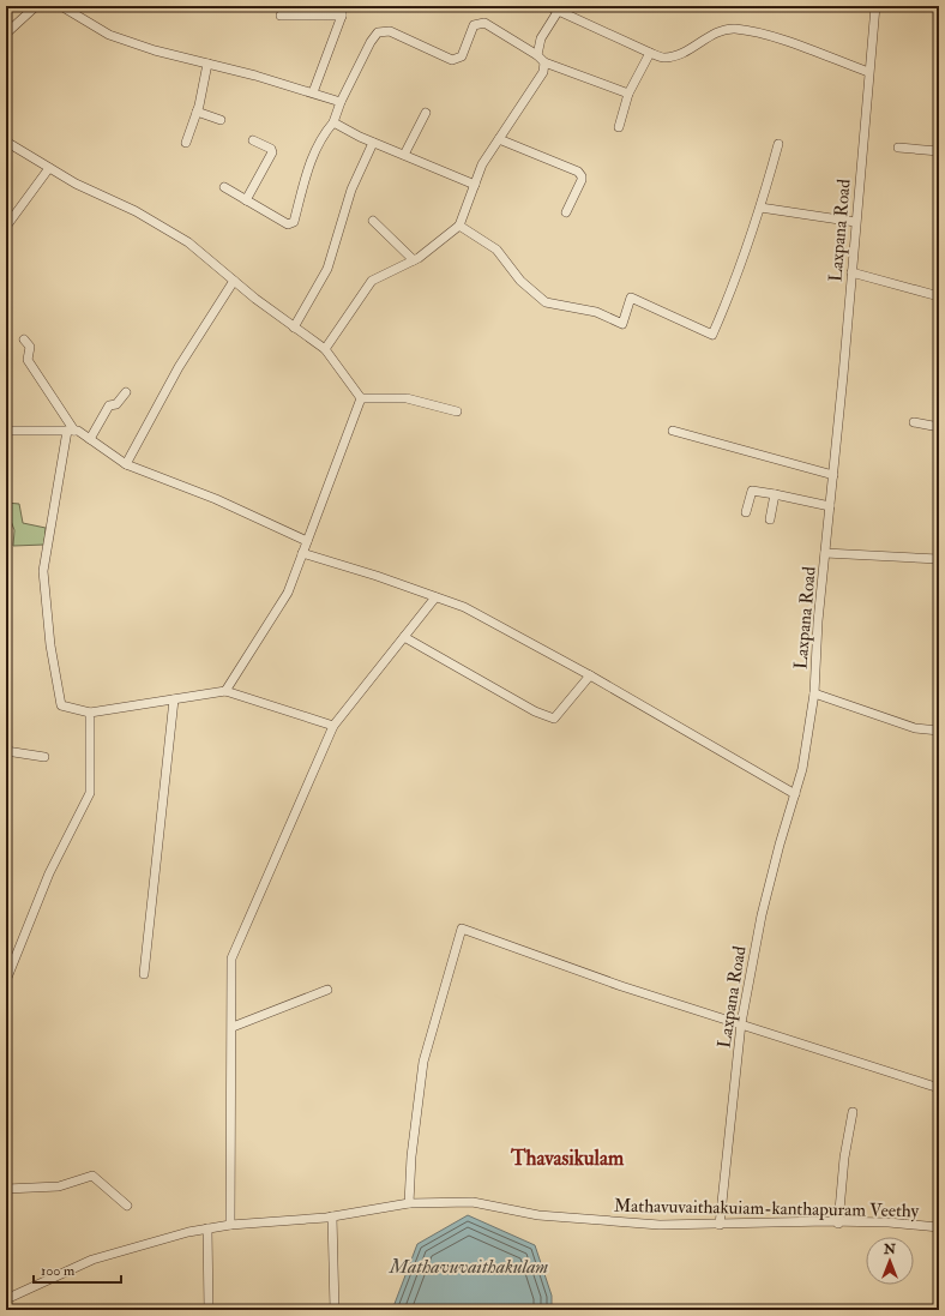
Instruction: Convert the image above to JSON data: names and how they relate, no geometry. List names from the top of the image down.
{
  "streets": {
    "street": ["Laxpana Road", "Mathavuvaithakuiam-kanthapuram Veethy"]
  },
  "crossings": [
    ["Laxpana Road", "Mathavuvaithakuiam-kanthapuram Veethy"]
  ],
  "districts": ["Thavasikulam"],
  "water": ["Mathavuvaithakulam"],
  "scale_bar": "100 m",
  "north": "top"
}
